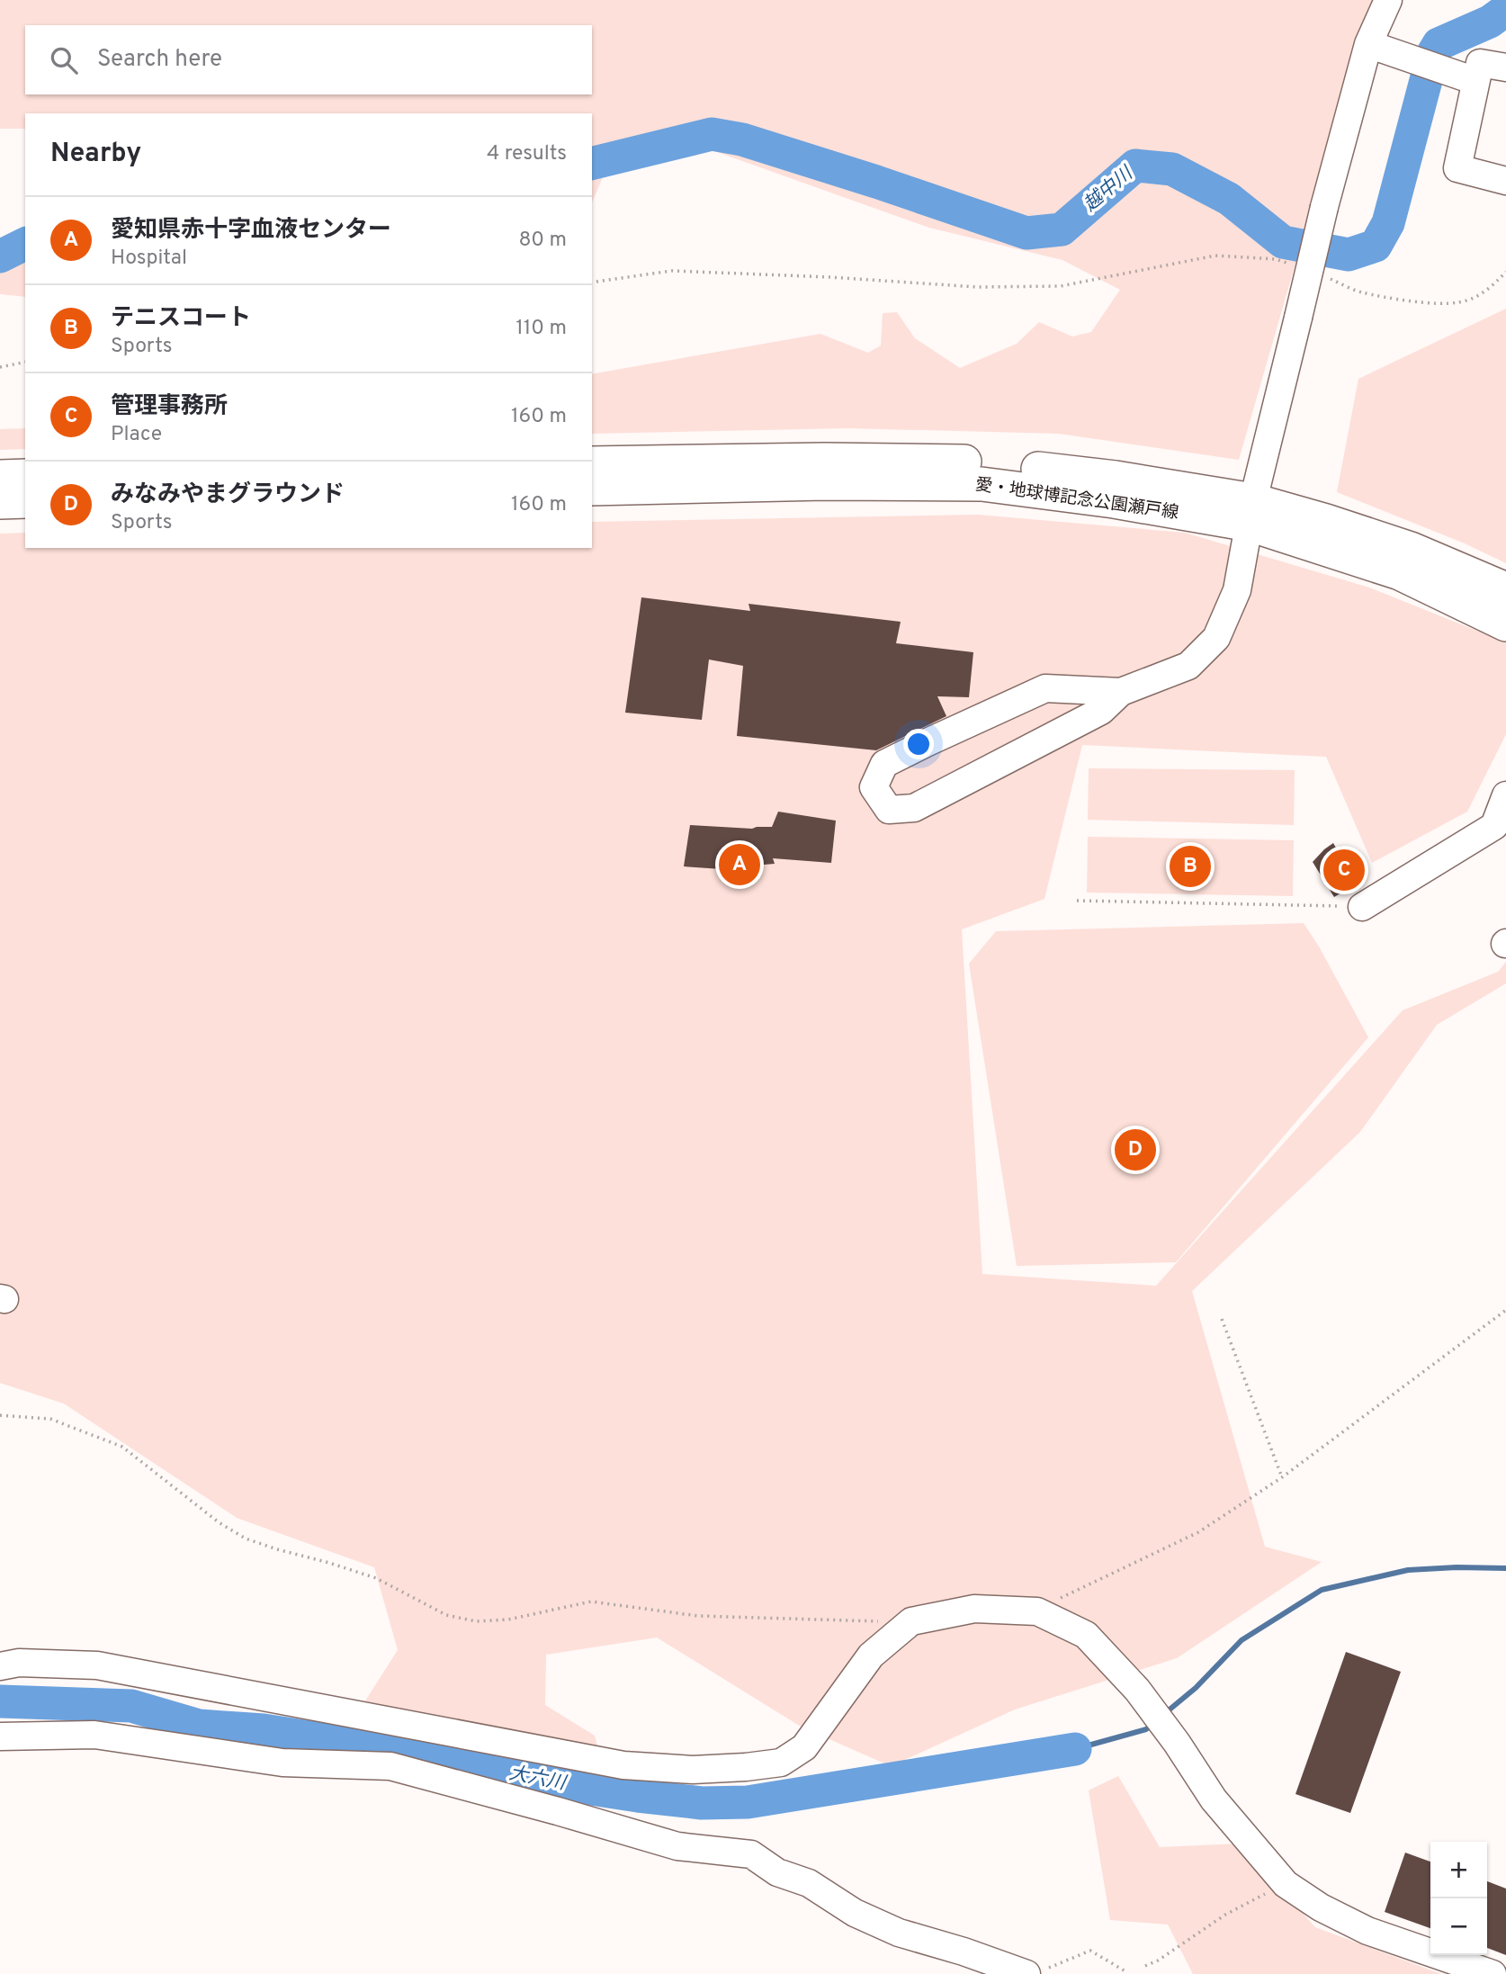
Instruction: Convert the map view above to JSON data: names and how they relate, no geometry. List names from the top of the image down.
{
  "streets": {
    "main road": ["愛・地球博記念公園瀬戸線"]
  },
  "water": ["越中川", "大六川"],
  "page": {
    "search": "Search here",
    "heading": ["Nearby", "4 results"],
    "list": [
      {
        "mark": "A",
        "name": "愛知県赤十字血液センター",
        "note": "Hospital",
        "value": "80 m"
      },
      {
        "mark": "B",
        "name": "テニスコート",
        "note": "Sports",
        "value": "110 m"
      },
      {
        "mark": "C",
        "name": "管理事務所",
        "note": "Place",
        "value": "160 m"
      },
      {
        "mark": "D",
        "name": "みなみやまグラウンド",
        "note": "Sports",
        "value": "160 m"
      }
    ],
    "pins": [
      "A",
      "B",
      "C",
      "D"
    ],
    "map_buttons": ["+", "−"]
  }
}
